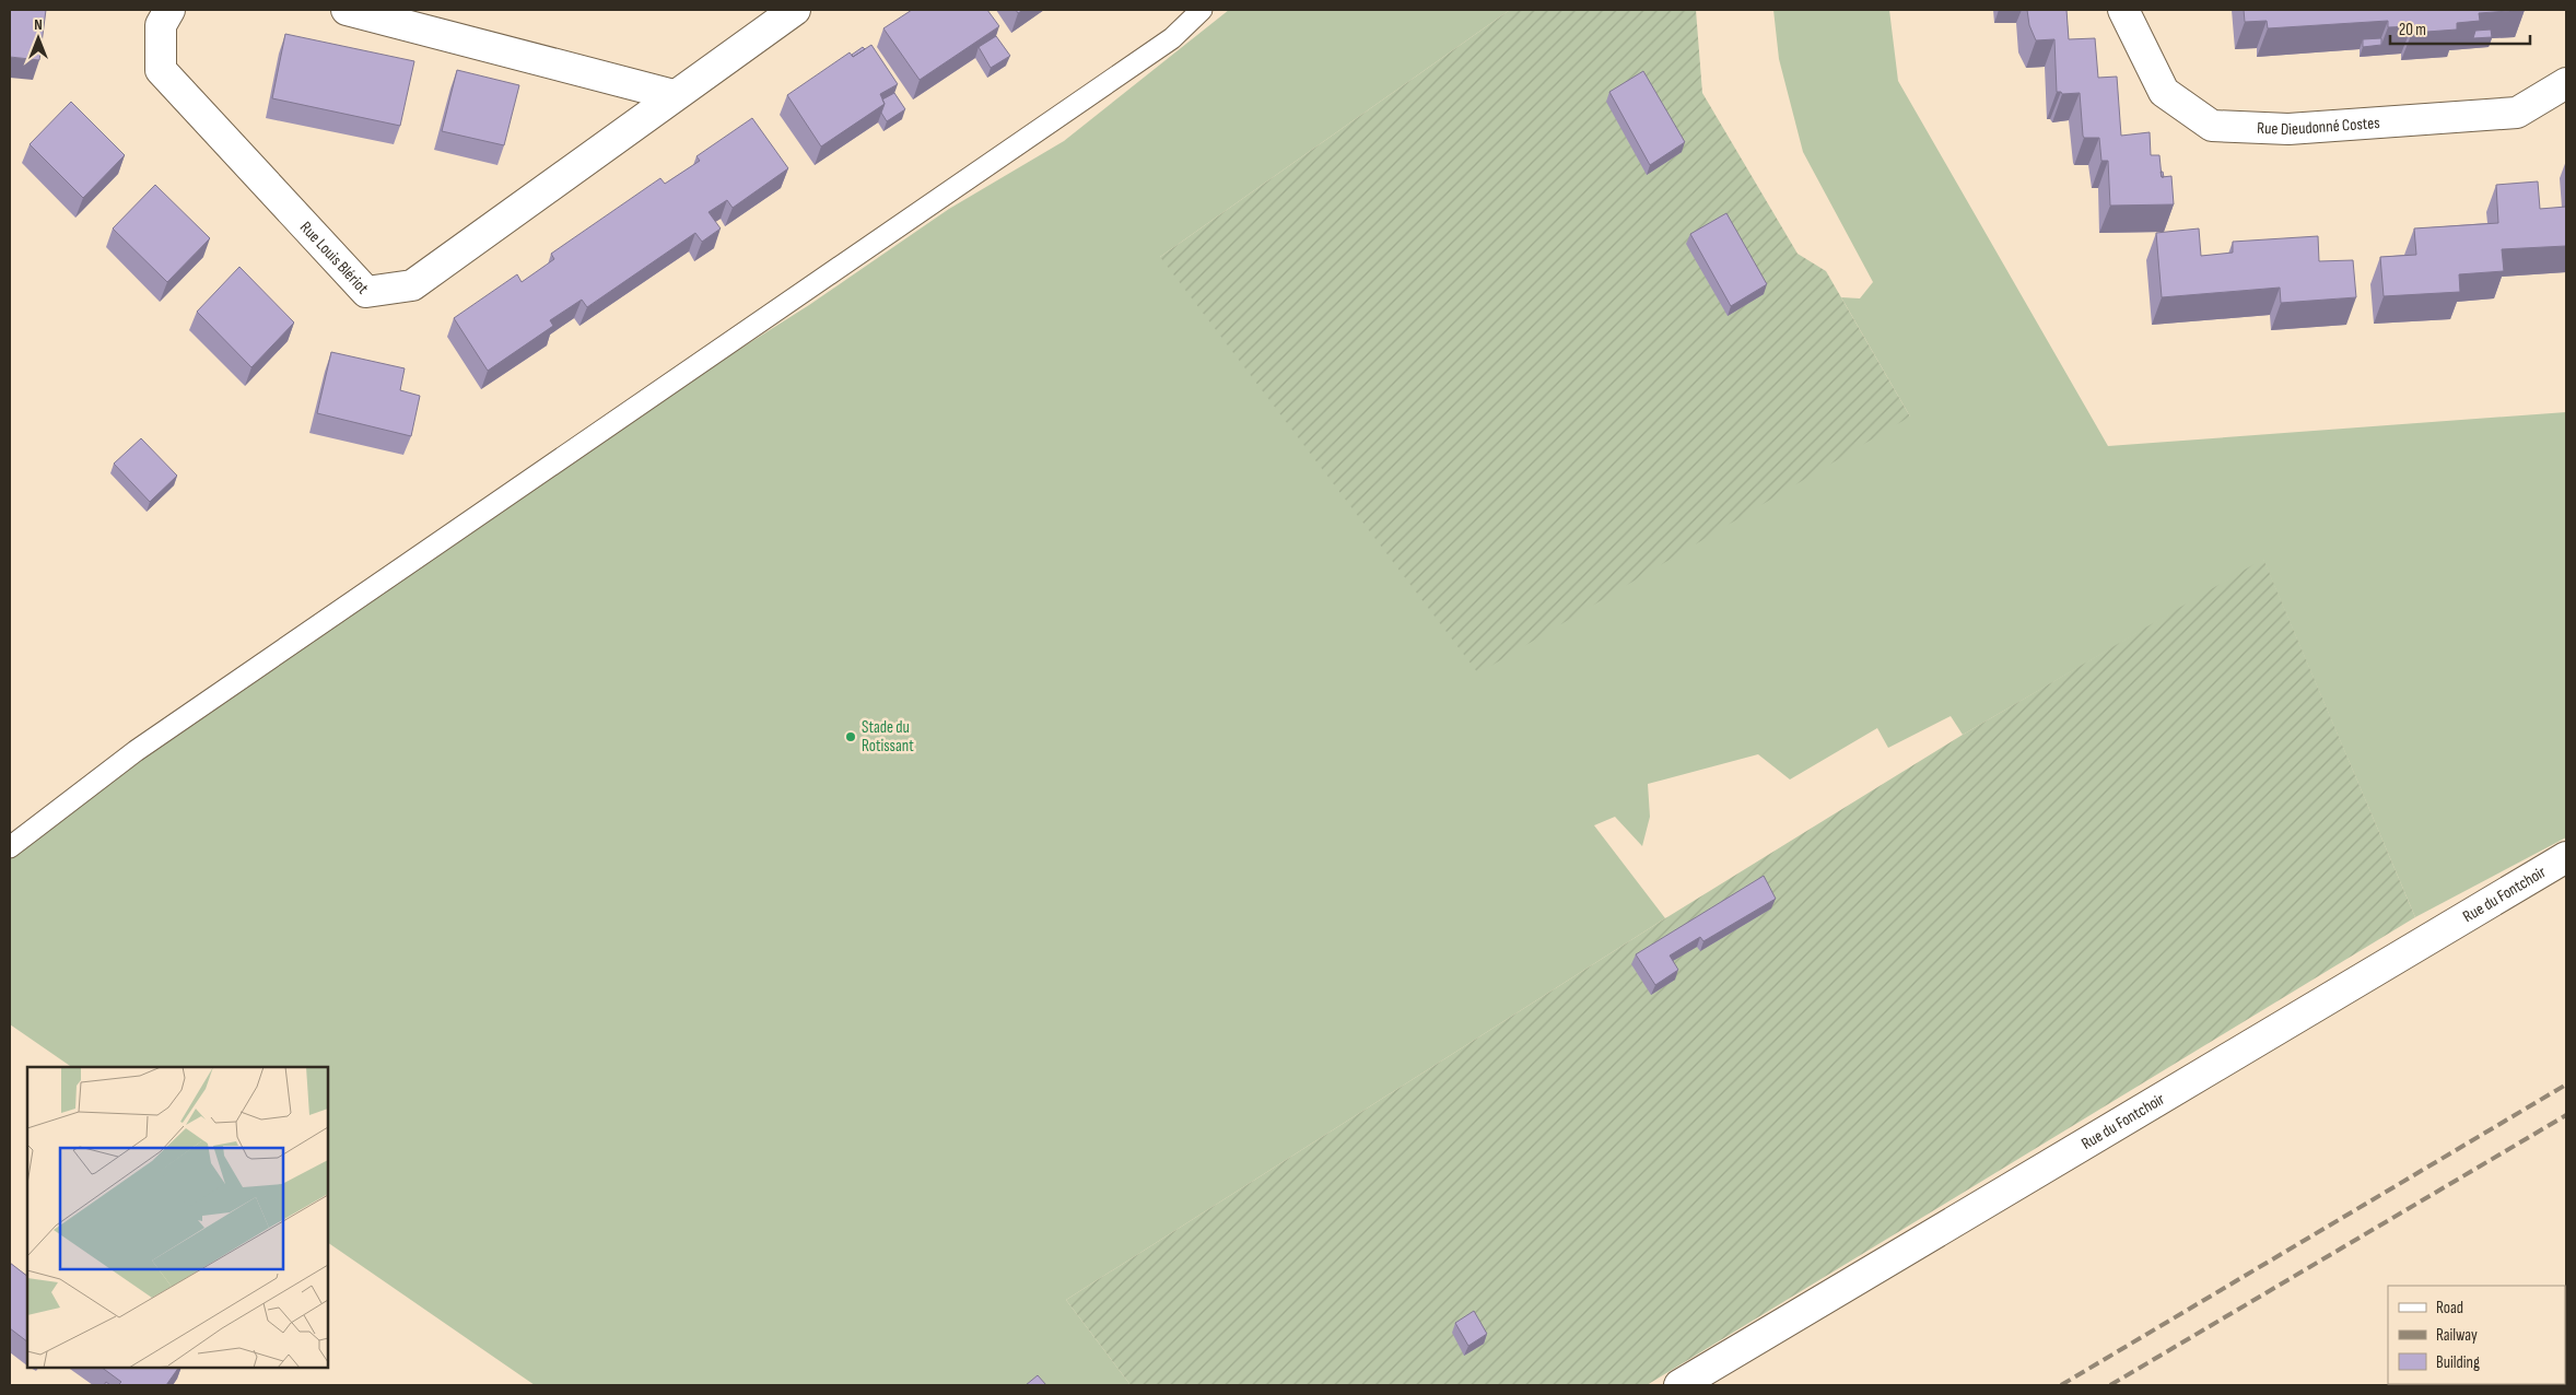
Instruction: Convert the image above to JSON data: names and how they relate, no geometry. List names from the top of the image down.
{
  "streets": {
    "street": ["Rue Dieudonné Costes", "Rue Louis Blériot", "Rue du Fontchoir"]
  },
  "places": ["Stade du Rotissant"],
  "legend": ["Road", "Railway", "Building"],
  "scale_bar": "20 m",
  "north": "top"
}
